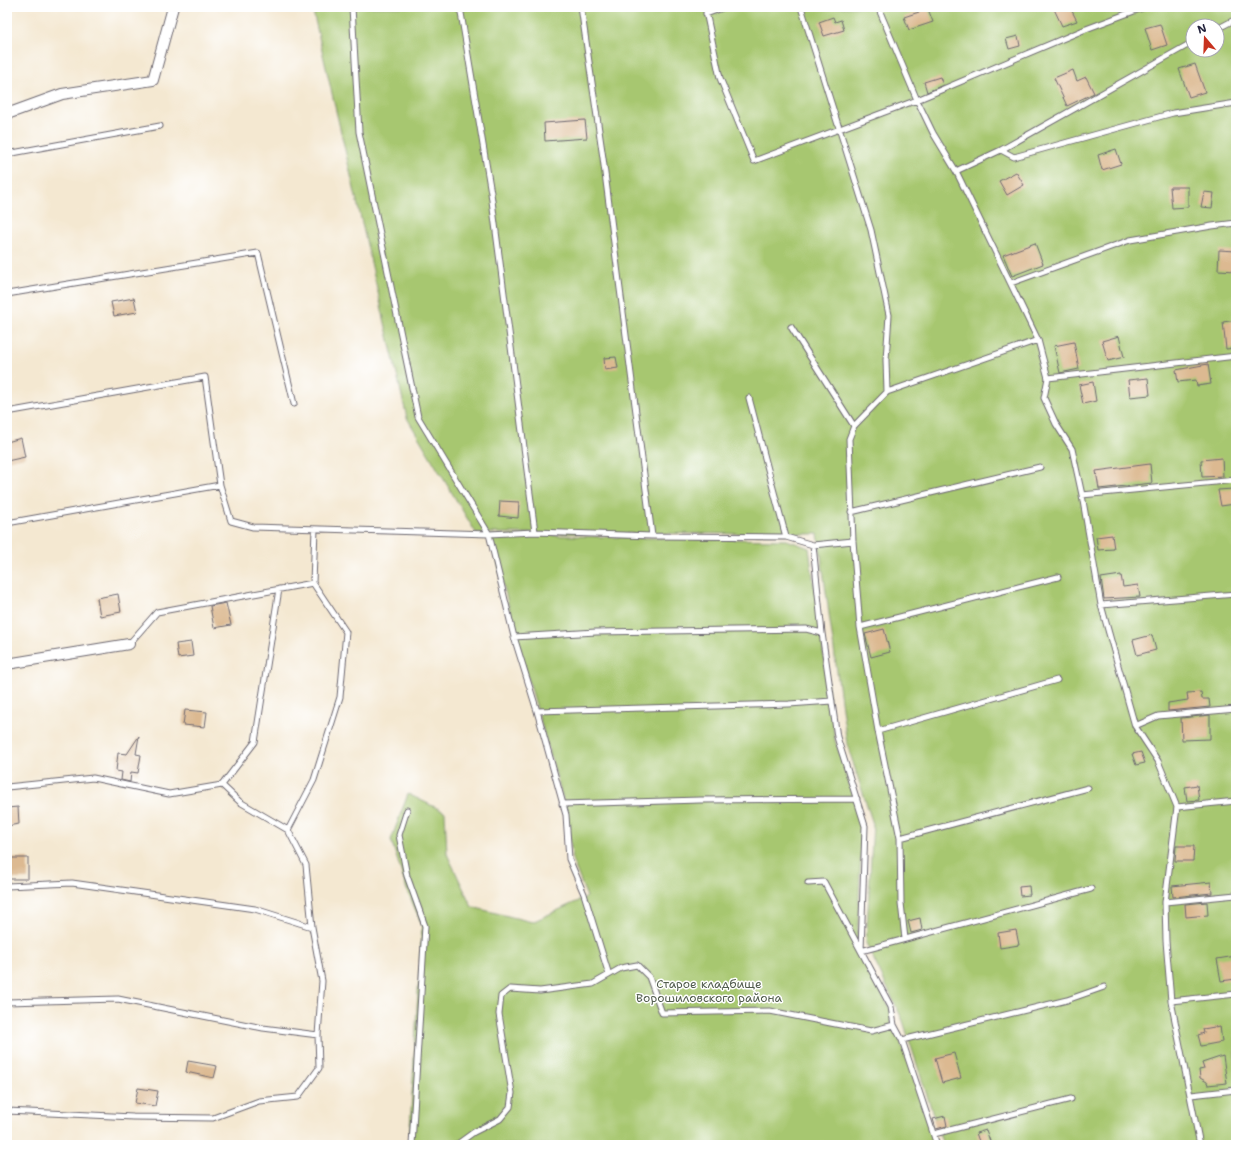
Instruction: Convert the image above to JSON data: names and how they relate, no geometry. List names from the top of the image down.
{
  "parks": ["Старое кладбище Ворошиловского района"],
  "north": "top"
}
